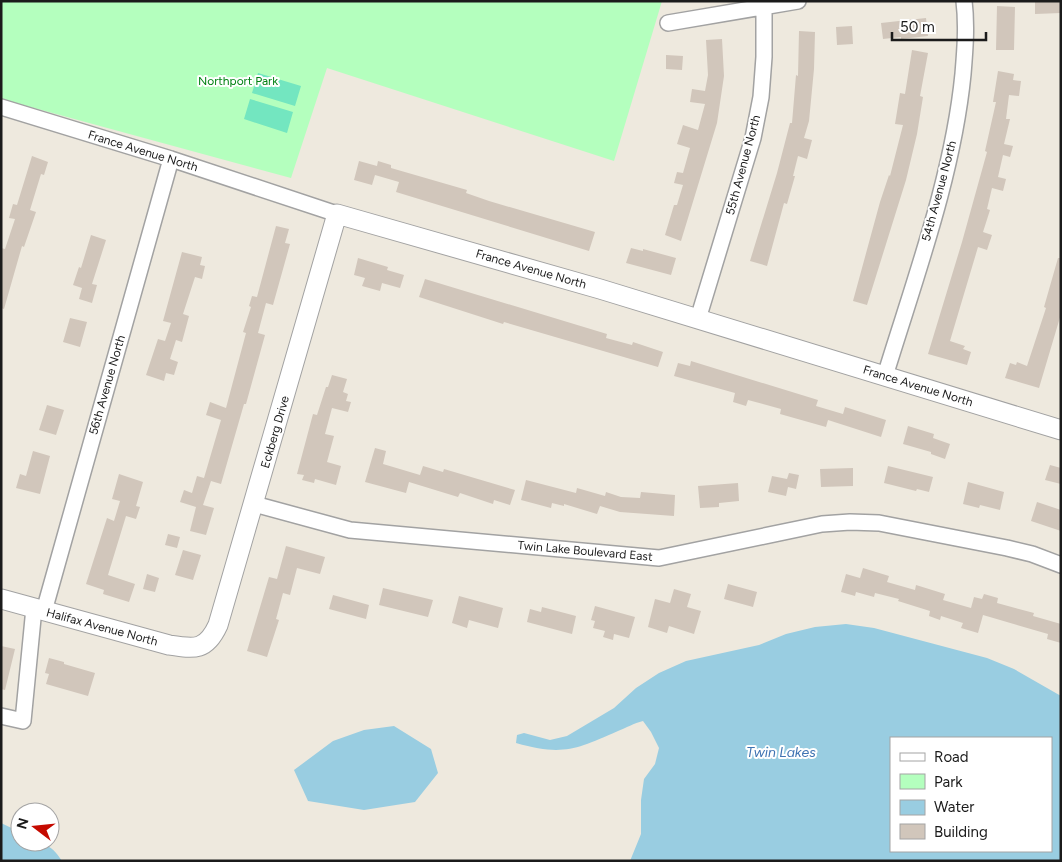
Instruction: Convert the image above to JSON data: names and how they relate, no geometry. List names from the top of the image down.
{
  "streets": {
    "street": [
      "France Avenue North",
      "55th Avenue North",
      "54th Avenue North",
      "56th Avenue North",
      "Eckberg Drive",
      "Twin Lake Boulevard East",
      "Halifax Avenue North"
    ]
  },
  "crossings": [
    ["France Avenue North", "55th Avenue North"],
    ["France Avenue North", "54th Avenue North"],
    ["France Avenue North", "56th Avenue North"],
    ["France Avenue North", "Eckberg Drive"],
    ["56th Avenue North", "Halifax Avenue North"],
    ["Eckberg Drive", "Twin Lake Boulevard East"],
    ["Eckberg Drive", "Halifax Avenue North"]
  ],
  "water": ["Twin Lakes"],
  "parks": ["Northport Park"],
  "legend": [
    "Road",
    "Park",
    "Water",
    "Building"
  ],
  "scale_bar": "50 m",
  "north": "left"
}
